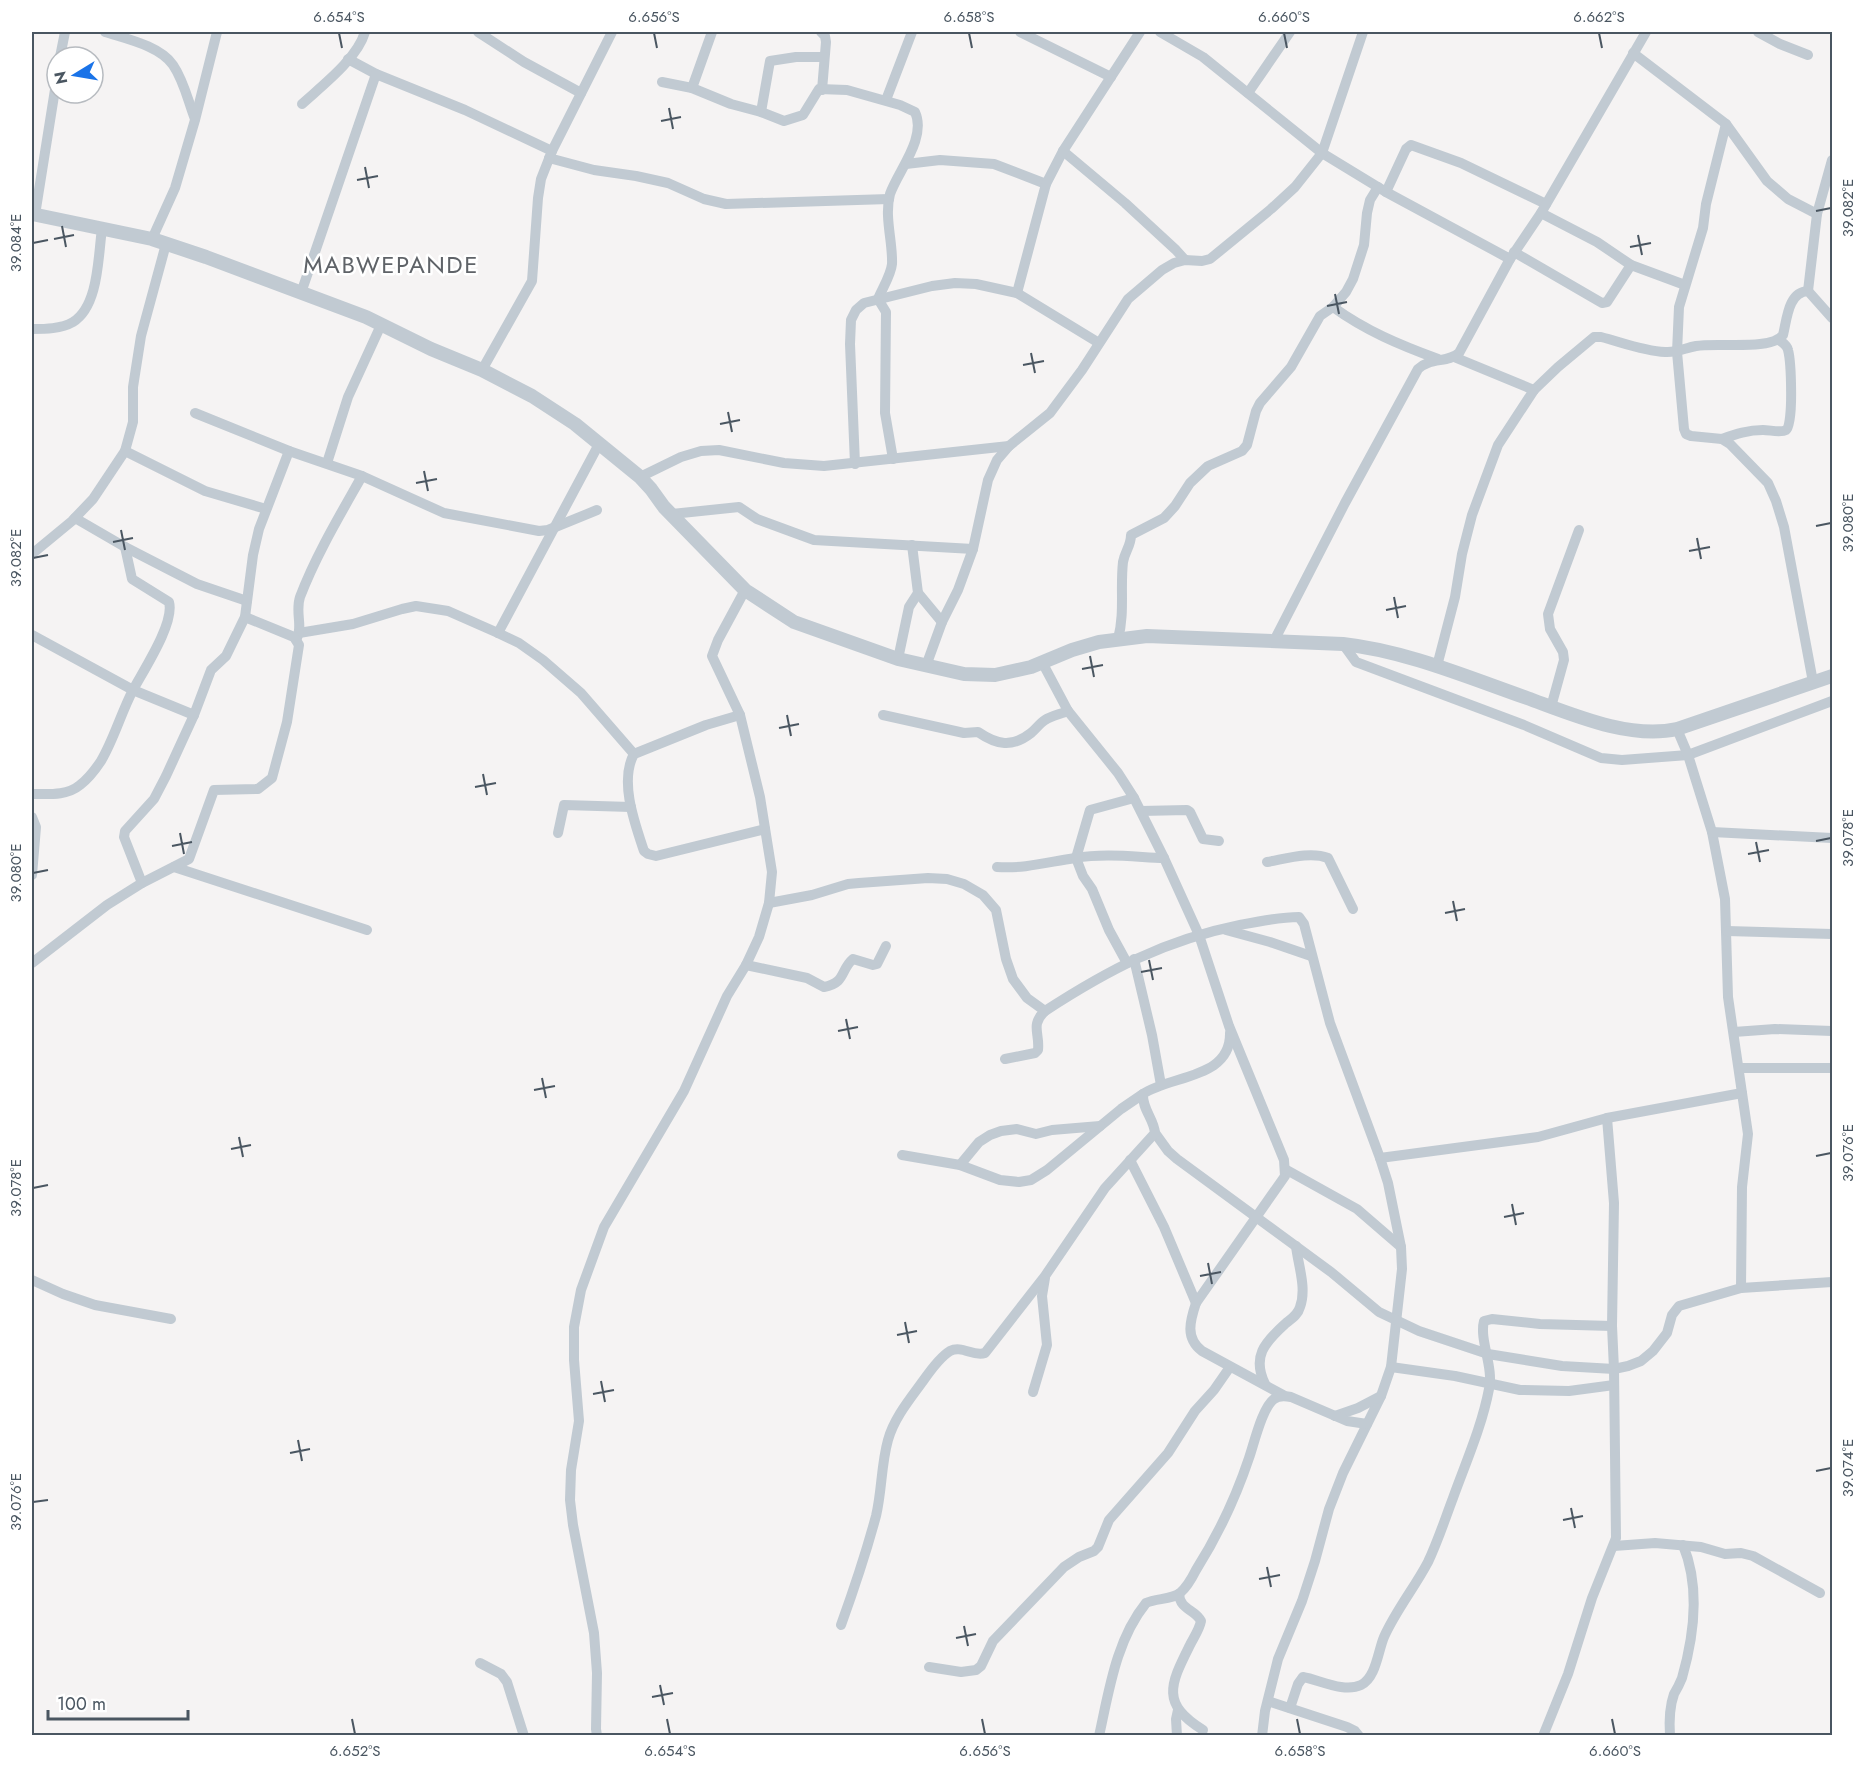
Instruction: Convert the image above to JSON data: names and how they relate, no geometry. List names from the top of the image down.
{
  "districts": ["MABWEPANDE"],
  "scale_bar": "100 m",
  "north": "left",
  "coordinates": [
    "6.654°S",
    "6.656°S",
    "6.658°S",
    "6.660°S",
    "6.662°S",
    "39.082°E",
    "39.084°E",
    "39.080°E",
    "39.078°E",
    "39.076°E",
    "39.074°E",
    "6.652°S"
  ]
}
